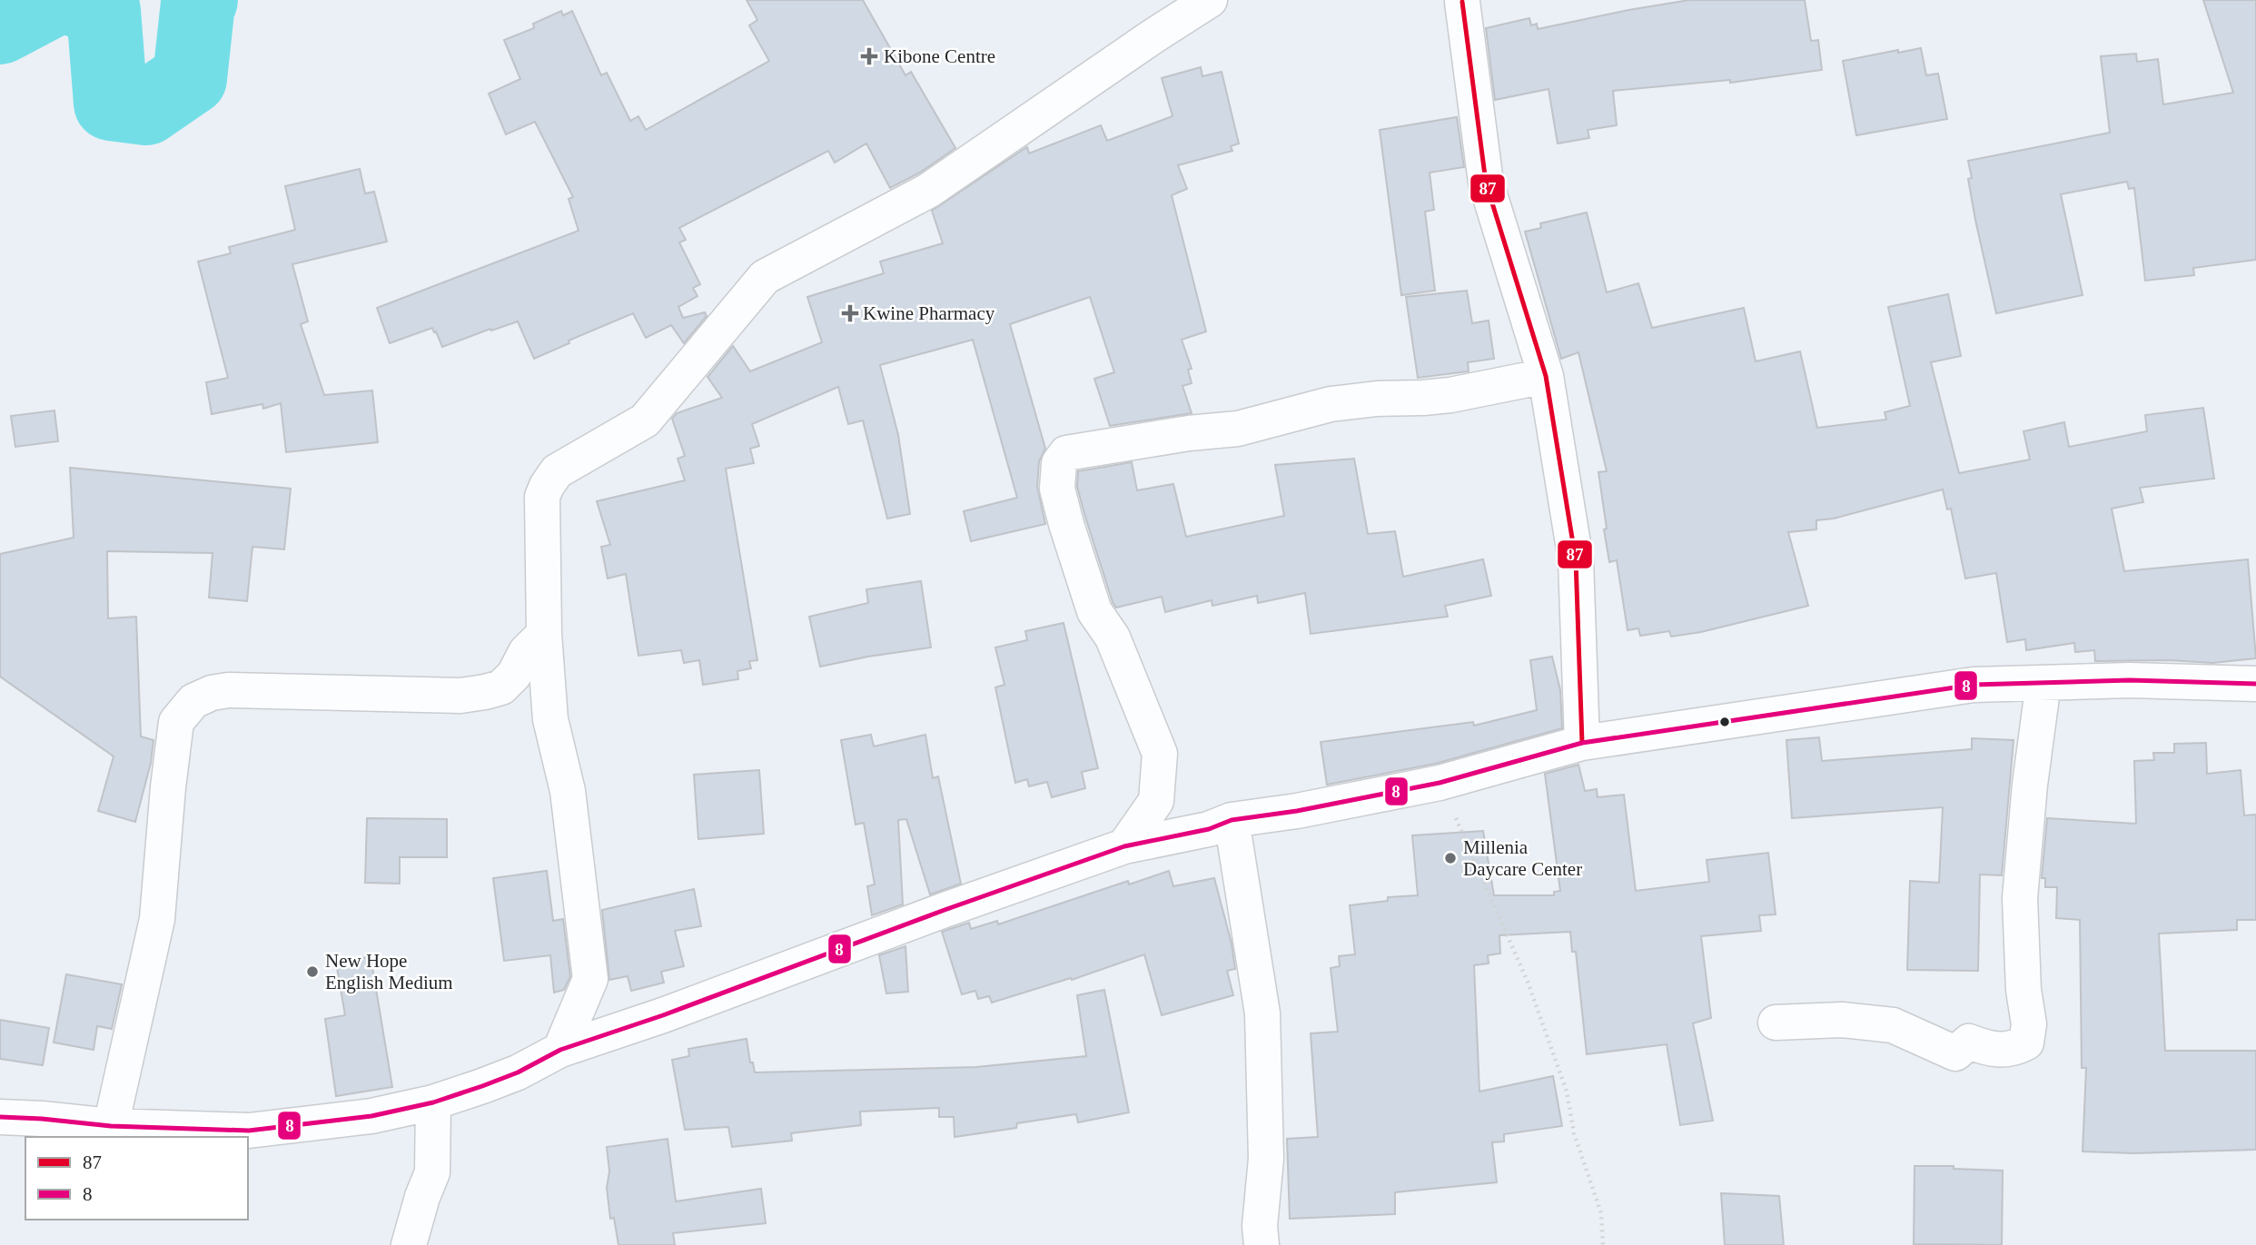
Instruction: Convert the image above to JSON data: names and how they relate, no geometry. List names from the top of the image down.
{
  "places": {
    "health": ["Kibone Centre", "Kwine Pharmacy"],
    "other": ["Millenia Daycare Center", "New Hope English Medium"]
  },
  "lines": ["transit line 87", "transit line 8"],
  "legend": ["87", "8"]
}
